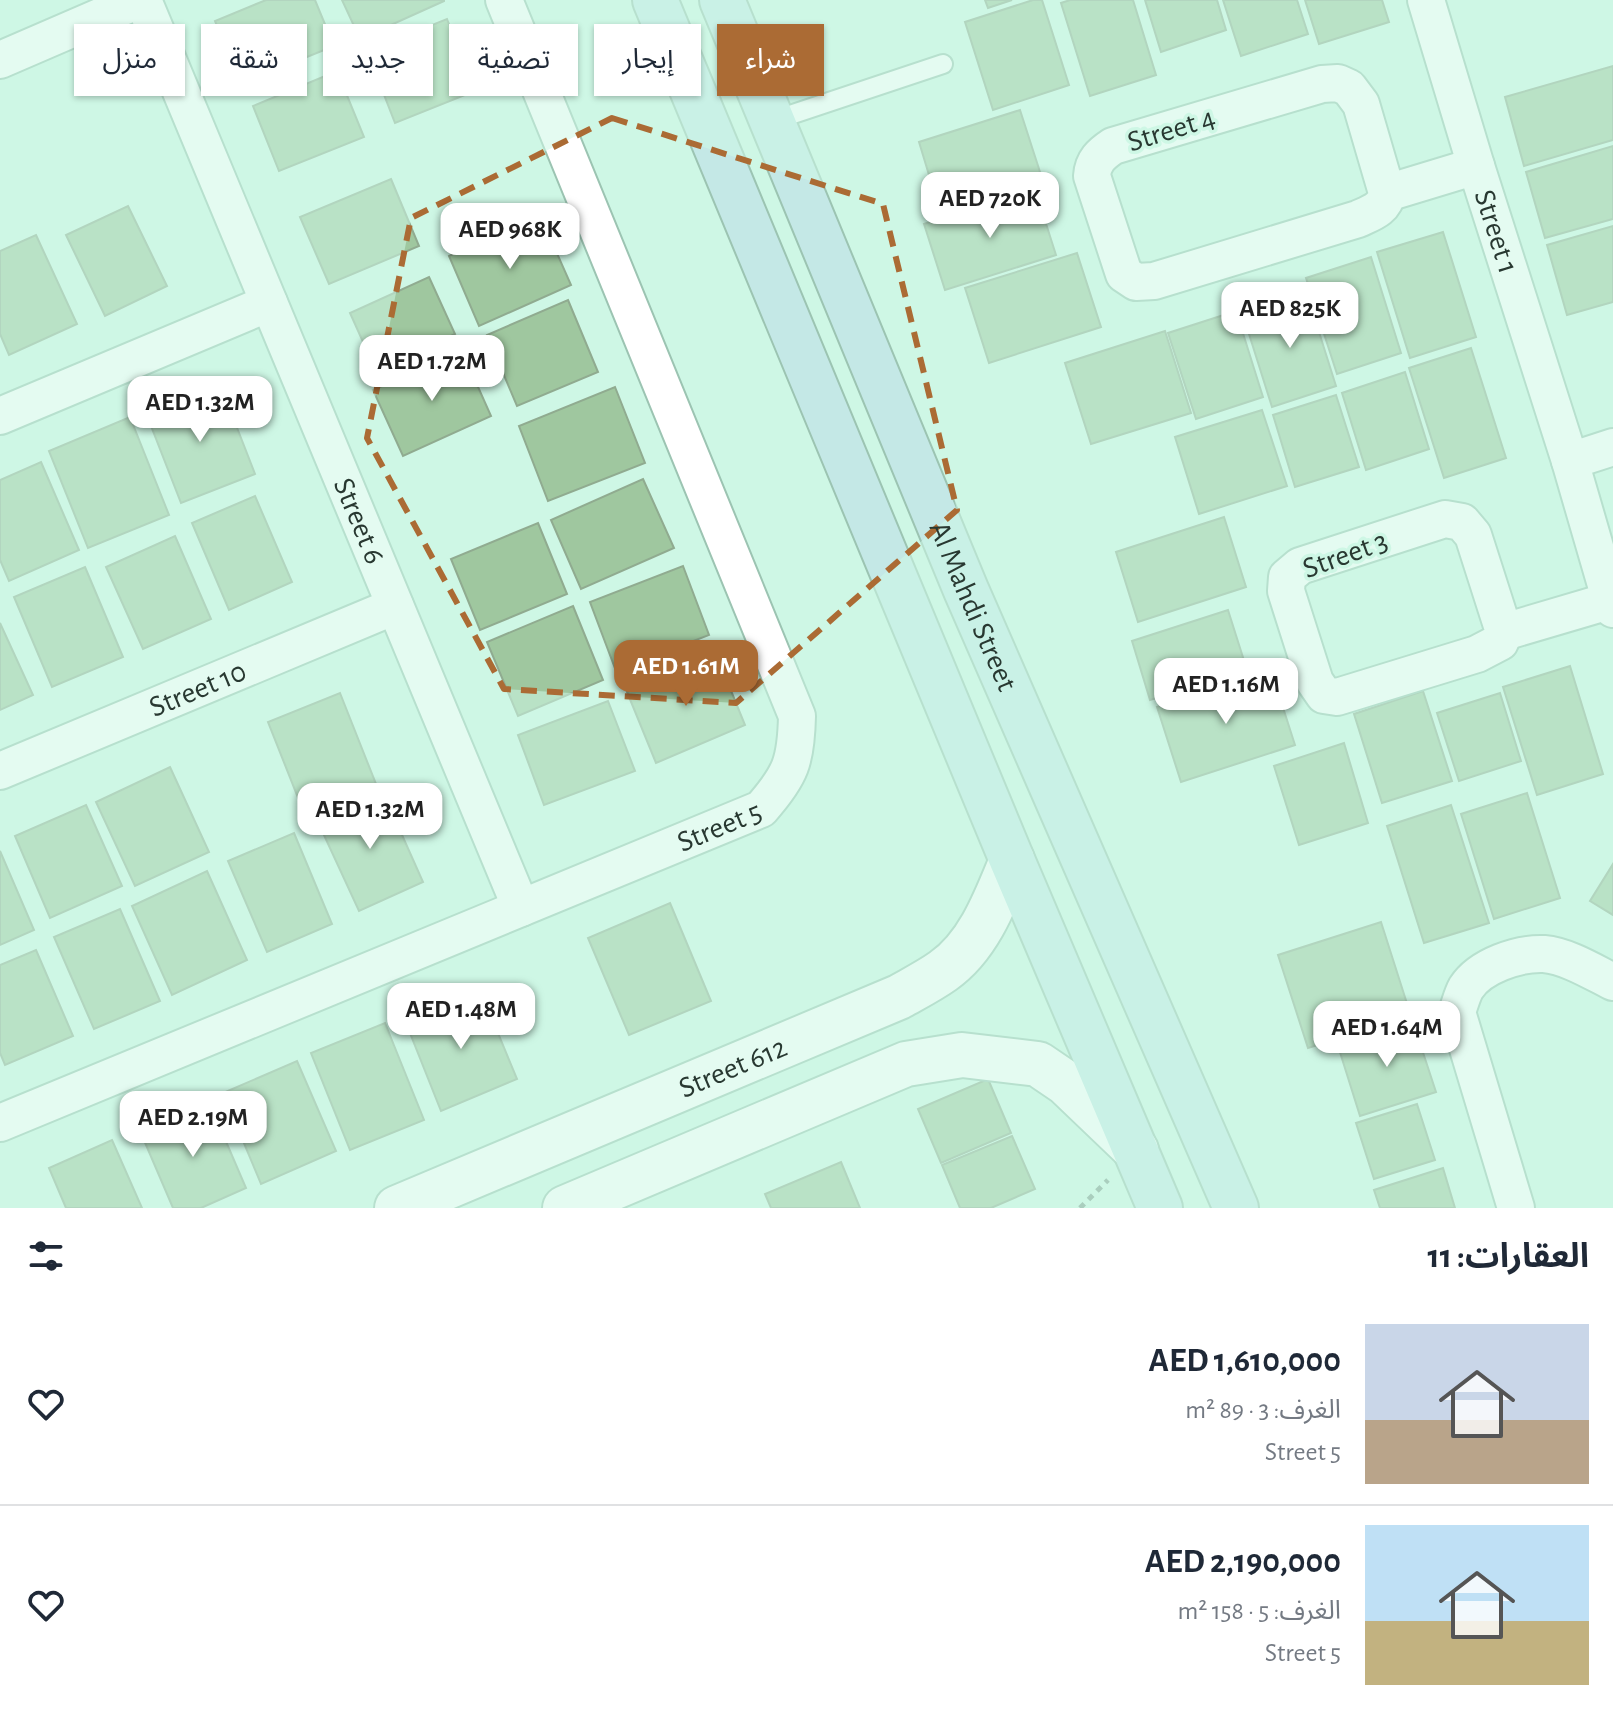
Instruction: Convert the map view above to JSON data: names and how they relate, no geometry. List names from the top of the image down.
{
  "streets": {
    "main road": ["Al Mahdi Street"],
    "street": [
      "Street 4",
      "Street 1",
      "Street 6",
      "Street 3",
      "Street 10",
      "Street 5",
      "Street 612"
    ]
  },
  "crossings": [
    ["Street 4", "Street 1"],
    ["Street 1", "Street 3"],
    ["Street 6", "Street 10"],
    ["Street 6", "Street 5"],
    ["Al Mahdi Street", "Street 612"]
  ],
  "page": {
    "chip": [
      "شراء",
      "إيجار",
      "تصفية",
      "جديد",
      "شقة",
      "منزل"
    ],
    "price": [
      "AED 720K",
      "AED 968K",
      "AED 825K",
      "AED 1.72M",
      "AED 1.32M",
      "AED 1.61M",
      "AED 1.16M",
      "AED 1.32M",
      "AED 1.48M",
      "AED 1.64M",
      "AED 2.19M"
    ],
    "heading": "العقارات: 11",
    "list": [
      {
        "name": "AED 1,610,000",
        "note": "الغرف: 3 · 89 m² · Street 5"
      },
      {
        "name": "AED 2,190,000",
        "note": "الغرف: 5 · 158 m² · Street 5"
      }
    ]
  }
}
